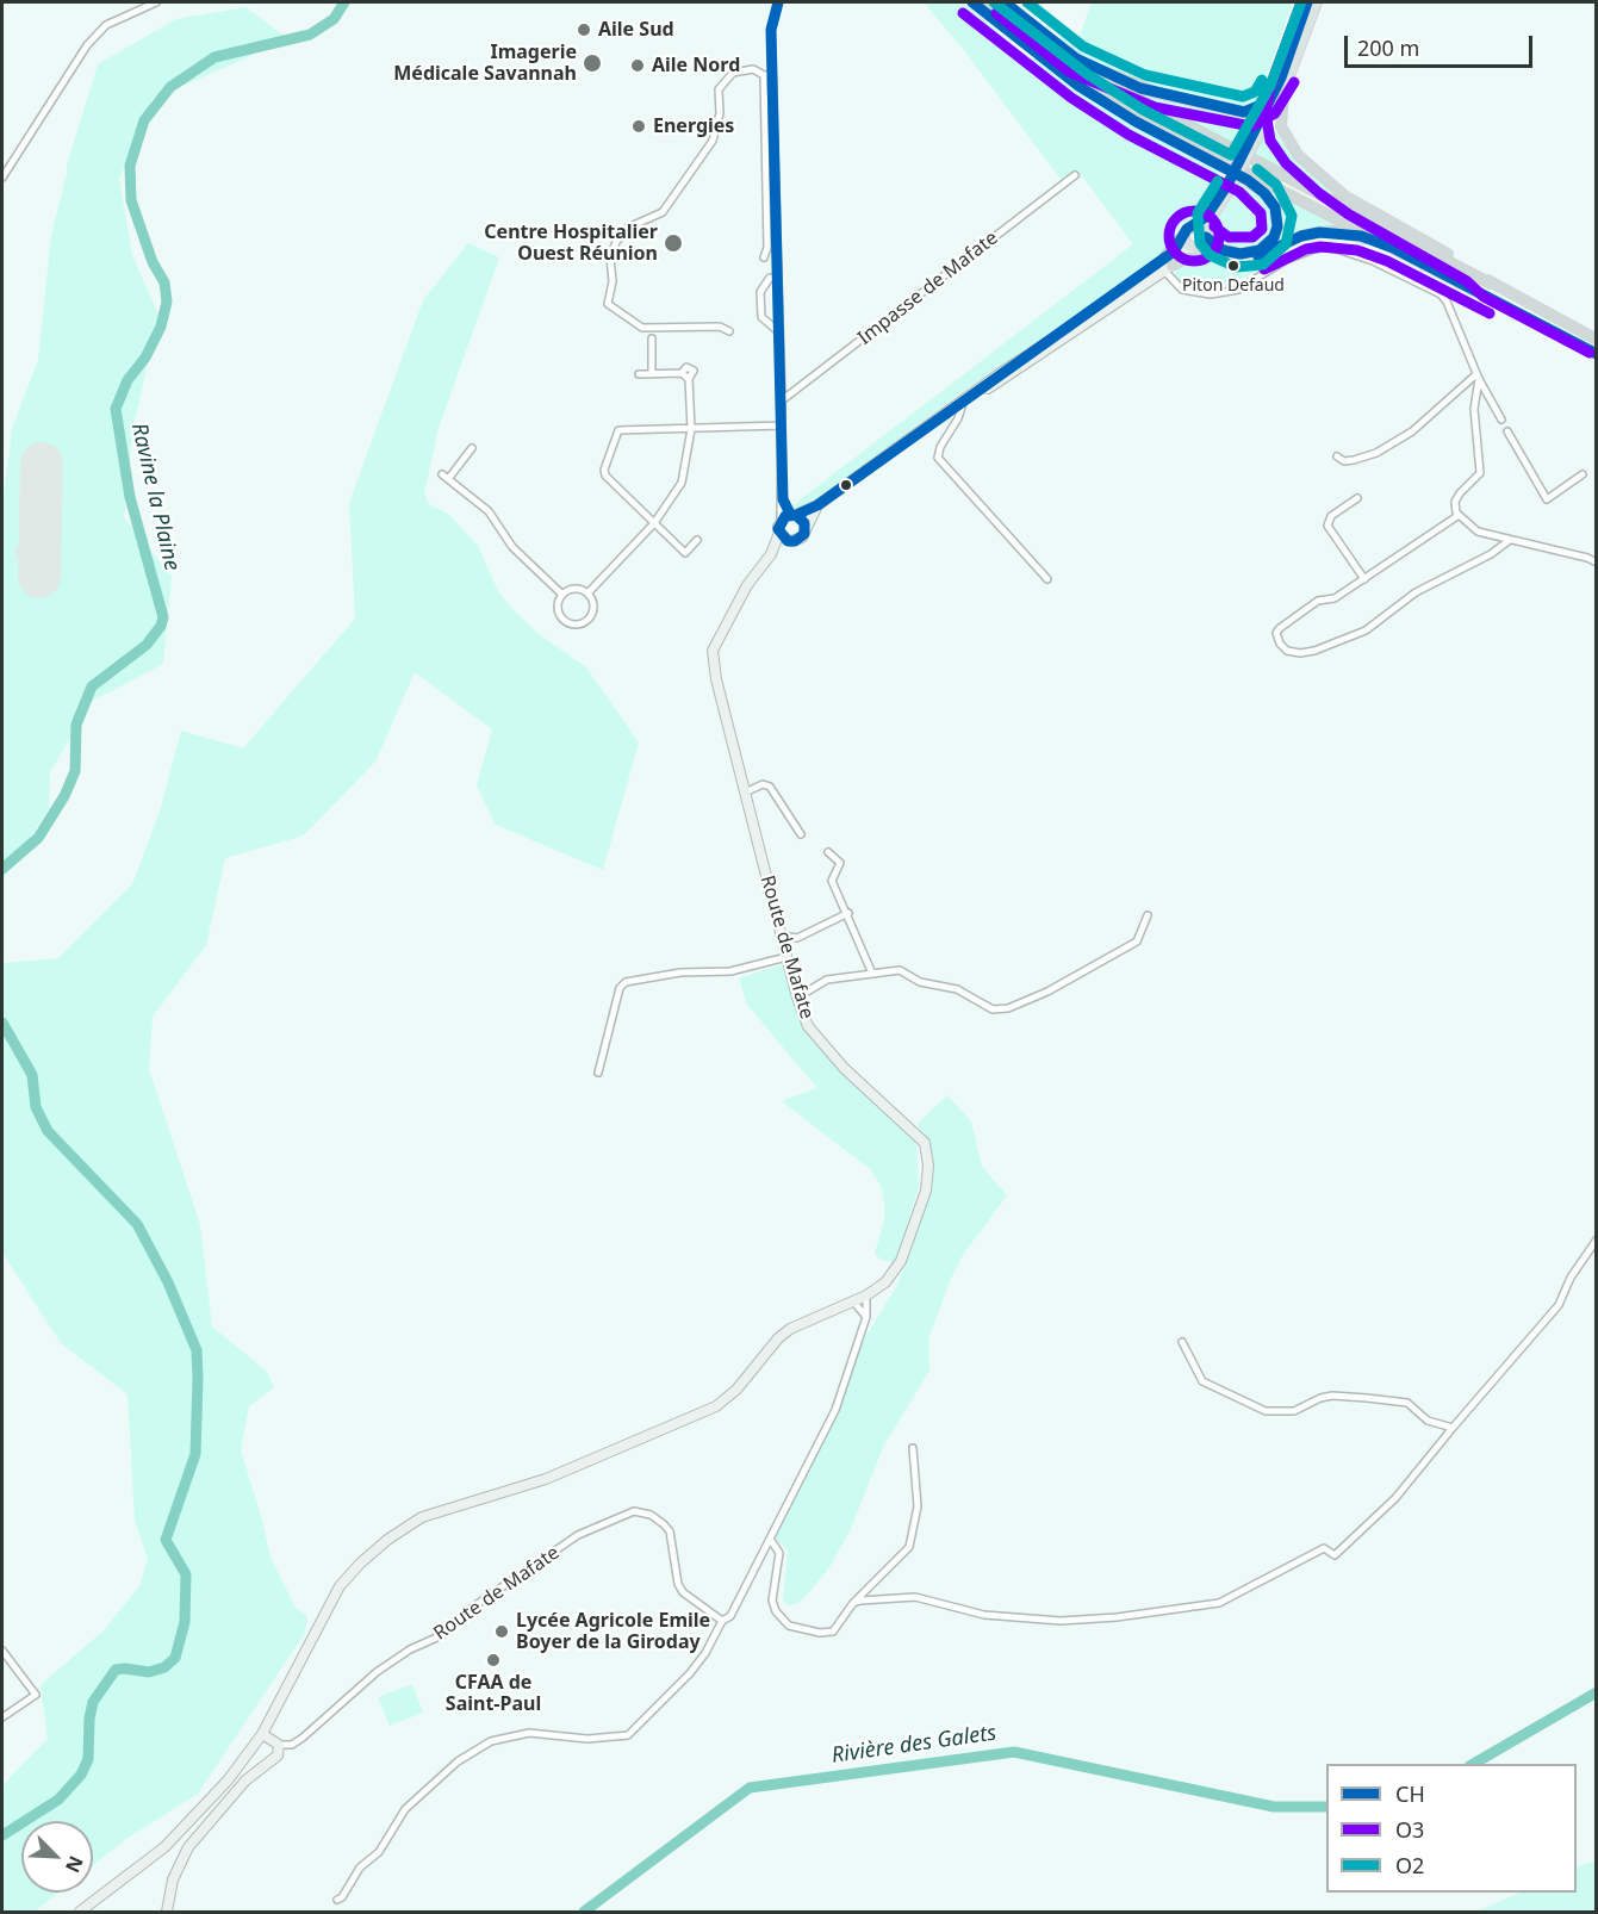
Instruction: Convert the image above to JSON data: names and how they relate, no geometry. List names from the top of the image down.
{
  "streets": {
    "main road": ["Route de Mafate"],
    "street": ["Impasse de Mafate"]
  },
  "water": ["Ravine la Plaine", "Rivière des Galets"],
  "places": [
    "Aile Sud",
    "Imagerie Médicale Savannah",
    "Aile Nord",
    "Energies",
    "Centre Hospitalier Ouest Réunion",
    "Piton Defaud",
    "Lycée Agricole Emile Boyer de la Giroday",
    "CFAA de Saint-Paul"
  ],
  "lines": ["transit line CH", "transit line O3", "transit line O2"],
  "legend": ["CH", "O3", "O2"],
  "scale_bar": "200 m",
  "north": "bottom right"
}
